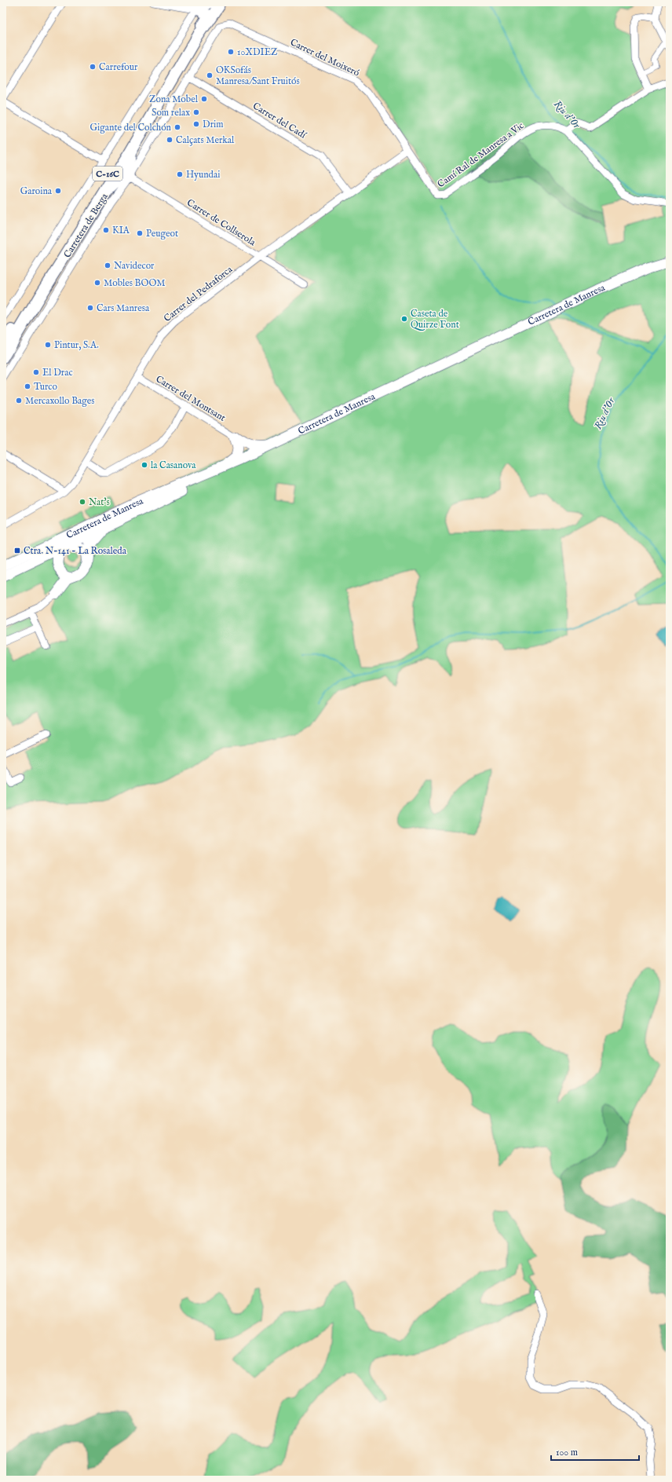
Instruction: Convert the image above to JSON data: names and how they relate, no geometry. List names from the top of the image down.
{
  "streets": {
    "main road": ["C-16C", "Carretera de Manresa"],
    "street": [
      "Carrer del Moixeró",
      "Carrer del Cadí",
      "Camí Ral de Manresa a Vic",
      "Carrer de Collserola",
      "Carretera de Berga",
      "Carrer del Pedraforca",
      "Carrer del Montsant"
    ]
  },
  "crossings": [
    ["Carrer del Moixeró", "Camí Ral de Manresa a Vic"],
    ["Carrer del Moixeró", "Carretera de Berga"],
    ["Carrer del Moixeró", "Carrer del Pedraforca"],
    ["Carrer del Cadí", "Carretera de Berga"],
    ["Carrer del Cadí", "Carrer del Pedraforca"],
    ["C-16C", "Carrer de Collserola"],
    ["C-16C", "Carretera de Berga"],
    ["Carrer de Collserola", "Carretera de Berga"],
    ["Carrer de Collserola", "Carrer del Pedraforca"],
    ["Carrer del Pedraforca", "Carrer del Montsant"]
  ],
  "water": ["Riu d'Or"],
  "places": {
    "other": [
      "10XDIEZ",
      "Carrefour",
      "OKSofás Manresa/Sant Fruitós",
      "Zona Mobel",
      "Som relax",
      "Drim",
      "Gigante del Colchón",
      "Calçats Merkal",
      "Hyundai",
      "Garoina",
      "KIA",
      "Peugeot",
      "Navidecor",
      "Mobles BOOM",
      "Cars Manresa",
      "Caseta de Quirze Font",
      "Pintur, S.A.",
      "El Drac",
      "Turco",
      "Mercaxollo Bages",
      "la Casanova",
      "Nat's"
    ],
    "transit": ["Ctra. N-141 - La Rosaleda"]
  },
  "scale_bar": "100 m"
}
